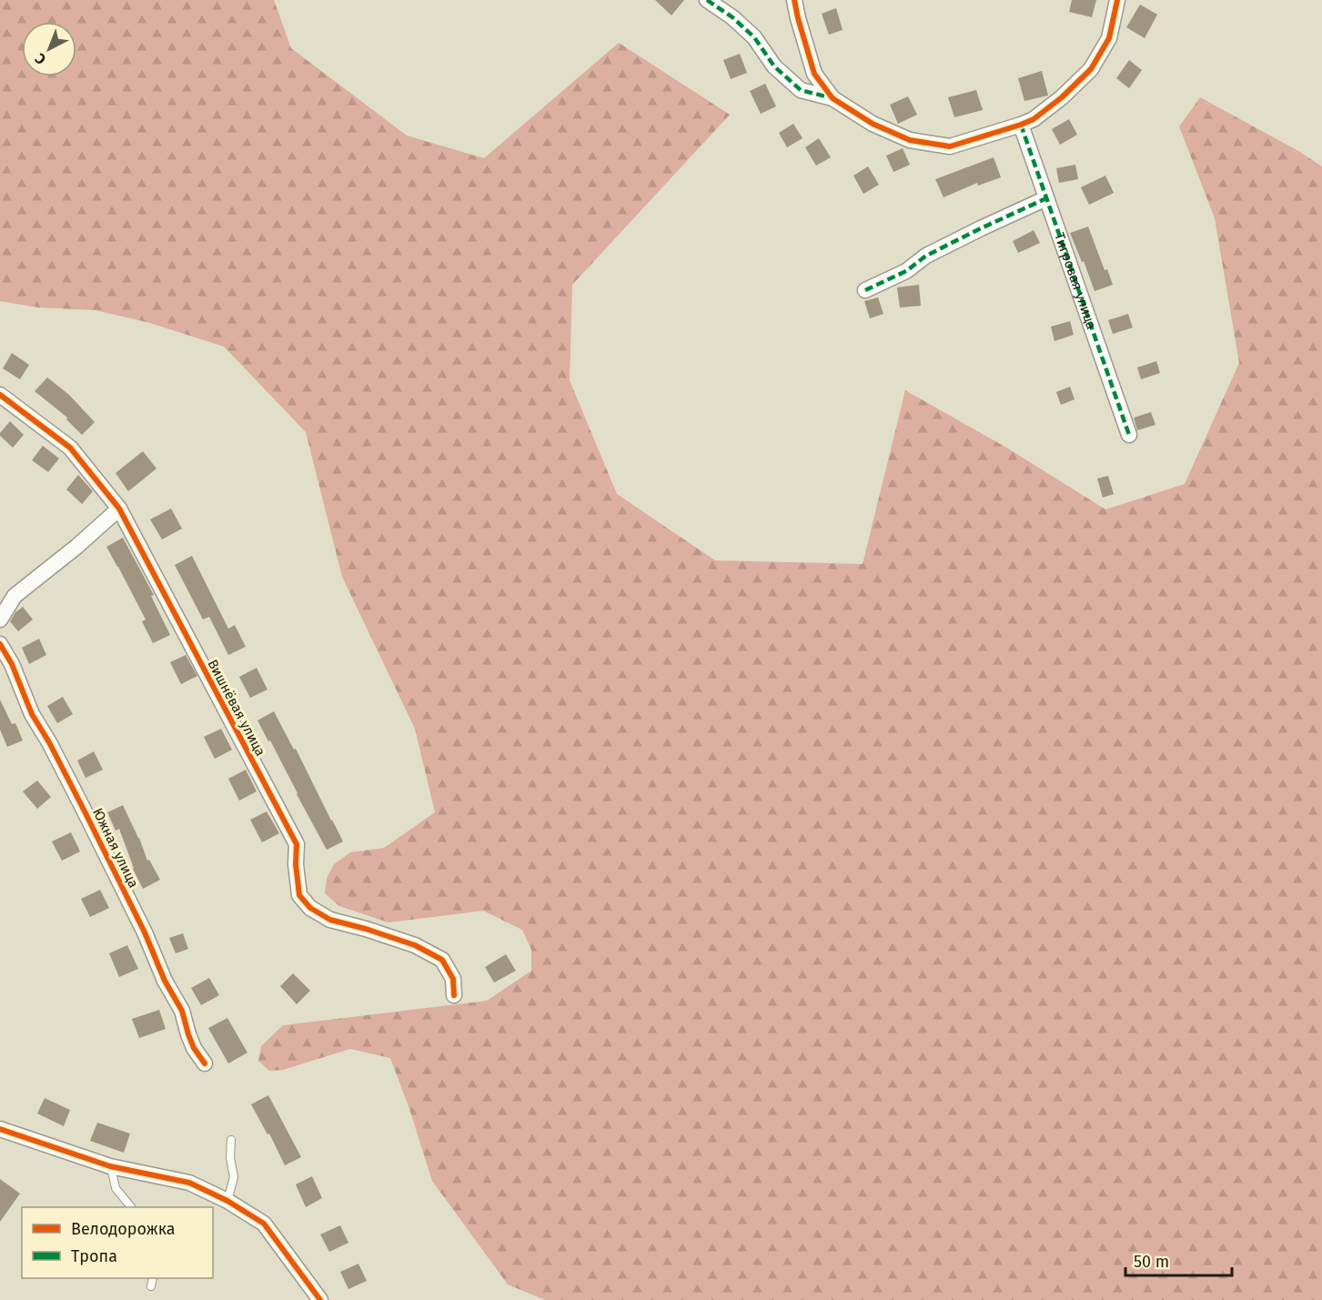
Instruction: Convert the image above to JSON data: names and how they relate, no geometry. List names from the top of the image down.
{
  "streets": {
    "street": ["Тигровая улица", "Вишнёвая улица", "Южная улица"]
  },
  "legend": ["Велодорожка", "Тропа"],
  "scale_bar": "50 m",
  "north": "bottom left"
}
